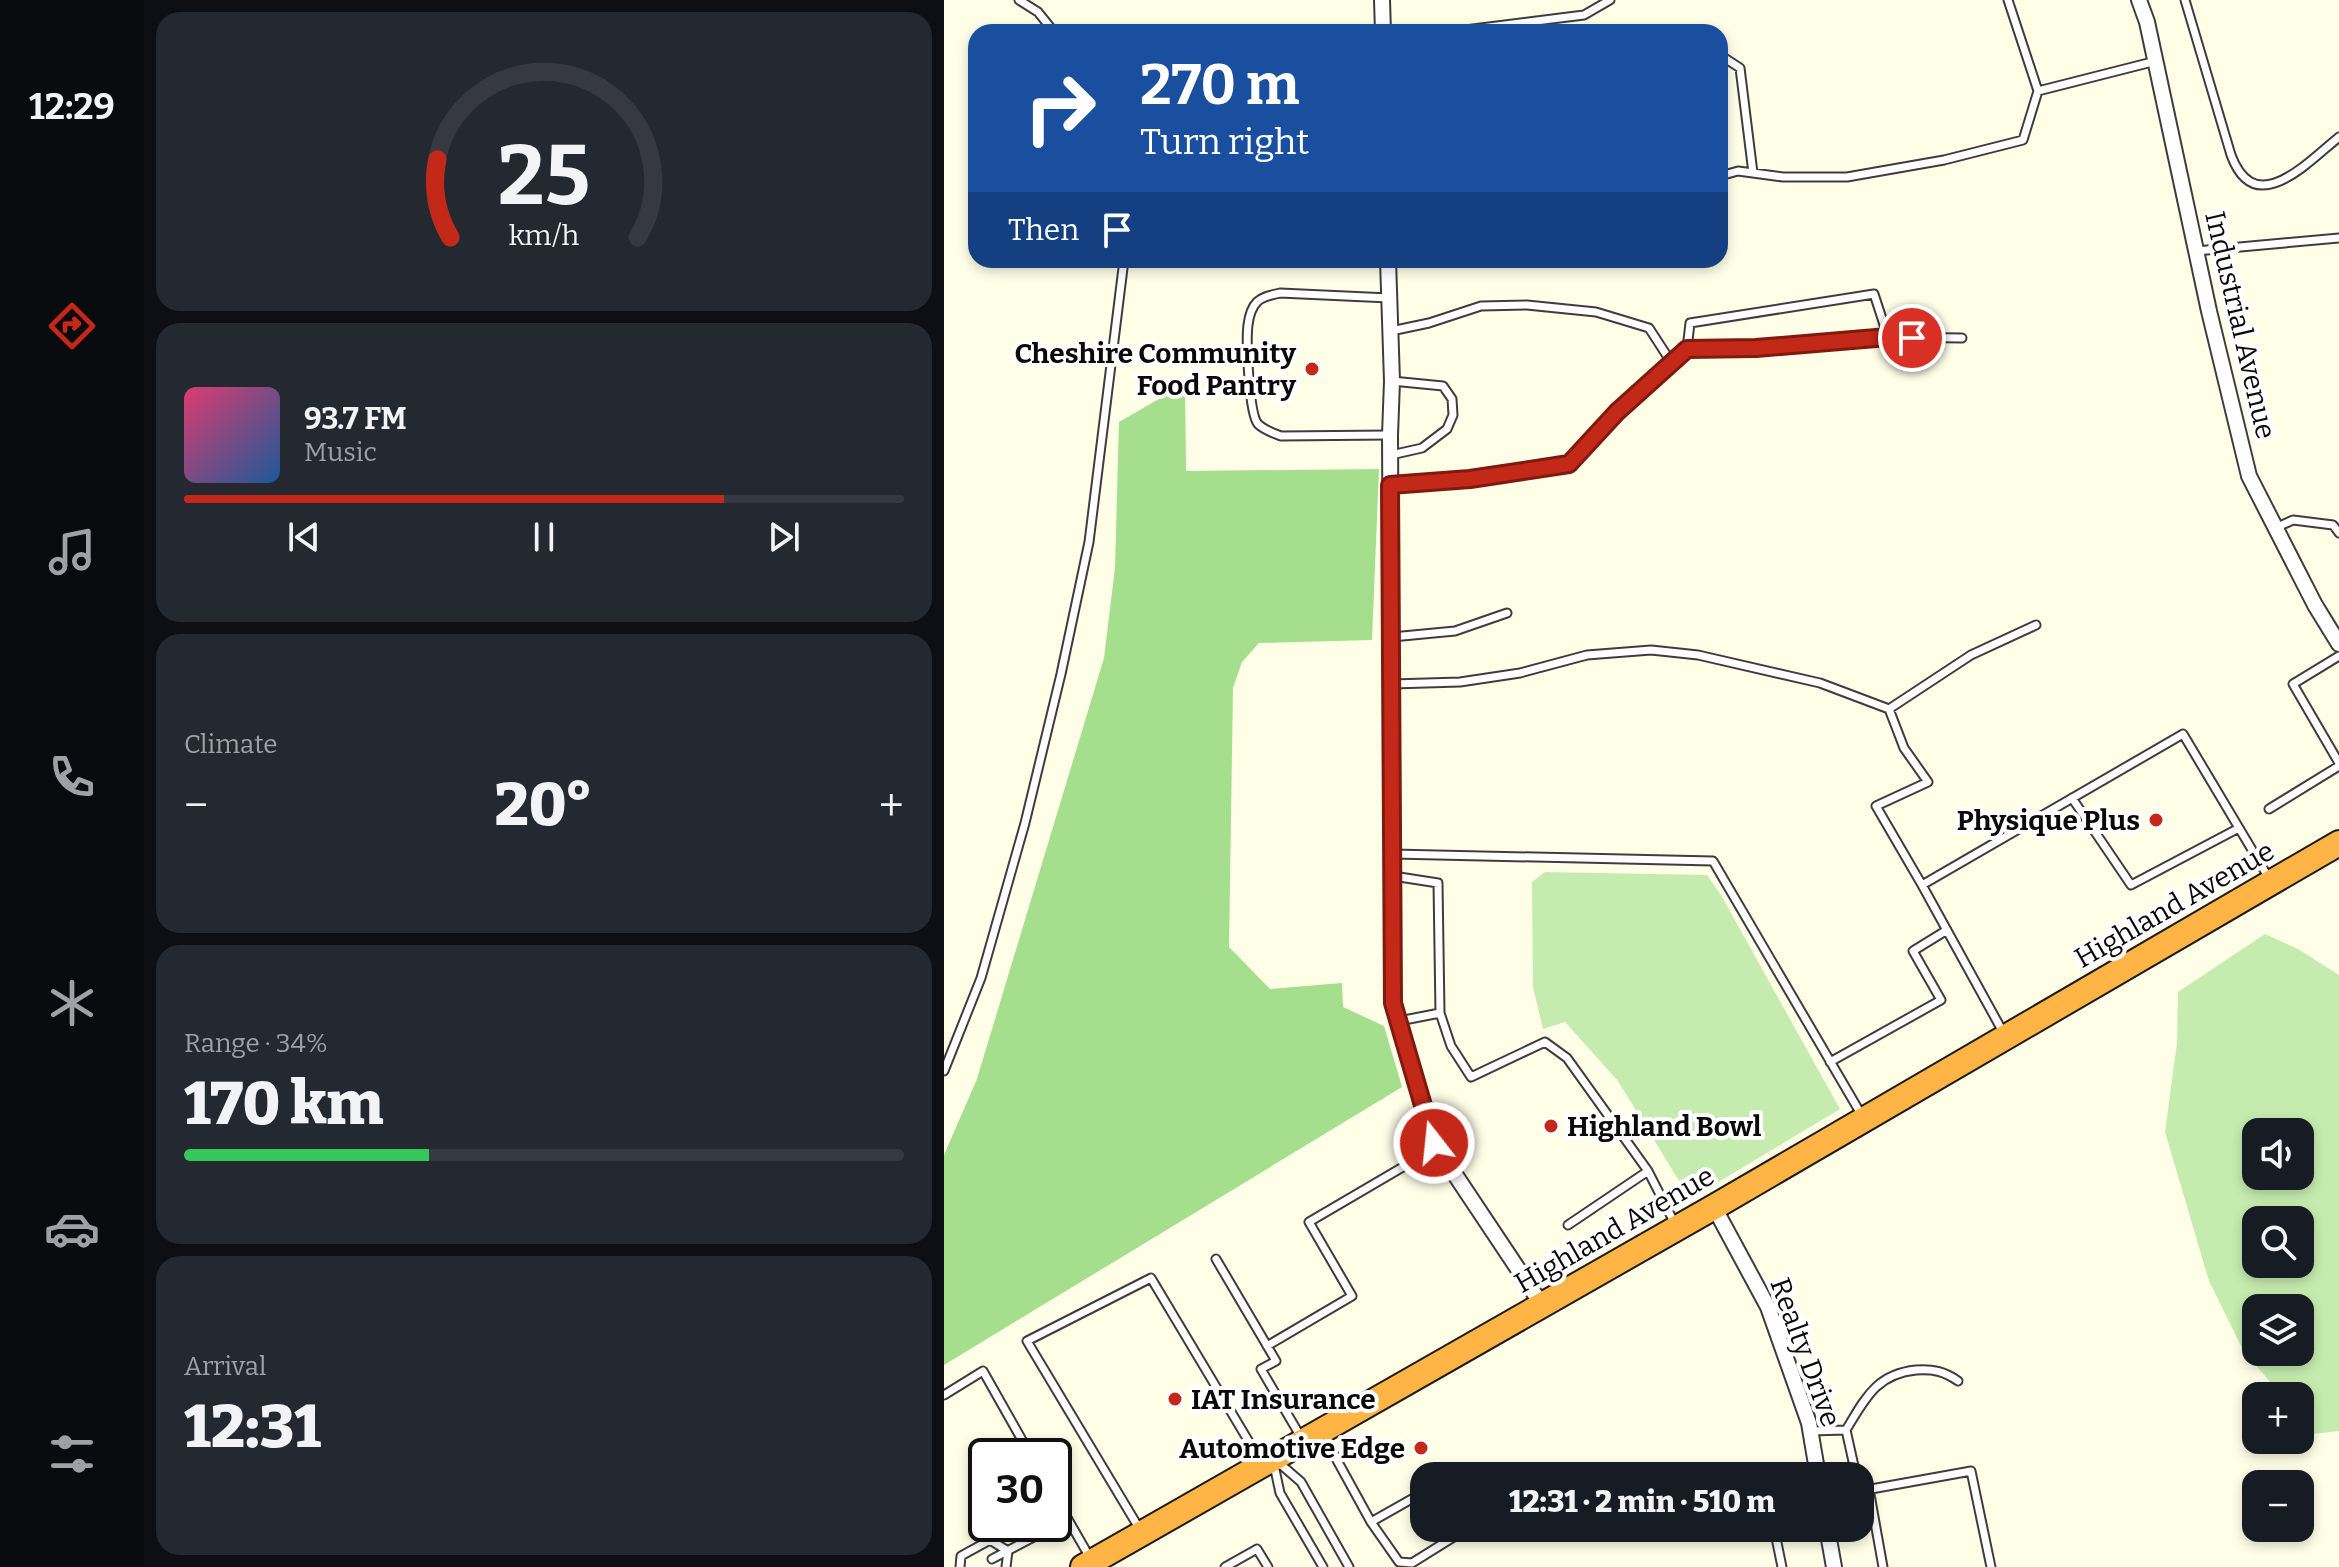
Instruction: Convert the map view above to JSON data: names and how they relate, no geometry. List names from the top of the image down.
{
  "streets": {
    "highway": ["Highland Avenue"],
    "street": ["Industrial Avenue", "Realty Drive"]
  },
  "crossings": [
    ["Highland Avenue", "Realty Drive"]
  ],
  "places": [
    "Cheshire Community Food Pantry",
    "Physique Plus",
    "Highland Bowl",
    "IAT Insurance",
    "Automotive Edge"
  ],
  "page": {
    "tabs": "12:29",
    "turn": ["270 m", "Turn right"],
    "then": "Then",
    "song": ["93.7 FM", "Music"],
    "tile": [
      "Climate",
      ["Range · 34%", "170 km"],
      ["Arrival", "12:31"]
    ],
    "heat": ["−", "20°", "+"],
    "map_buttons": ["+", "−"],
    "limit": "30",
    "trip": "12:31 · 2 min · 510 m",
    "gauge": ["25", "km/h"]
  }
}
